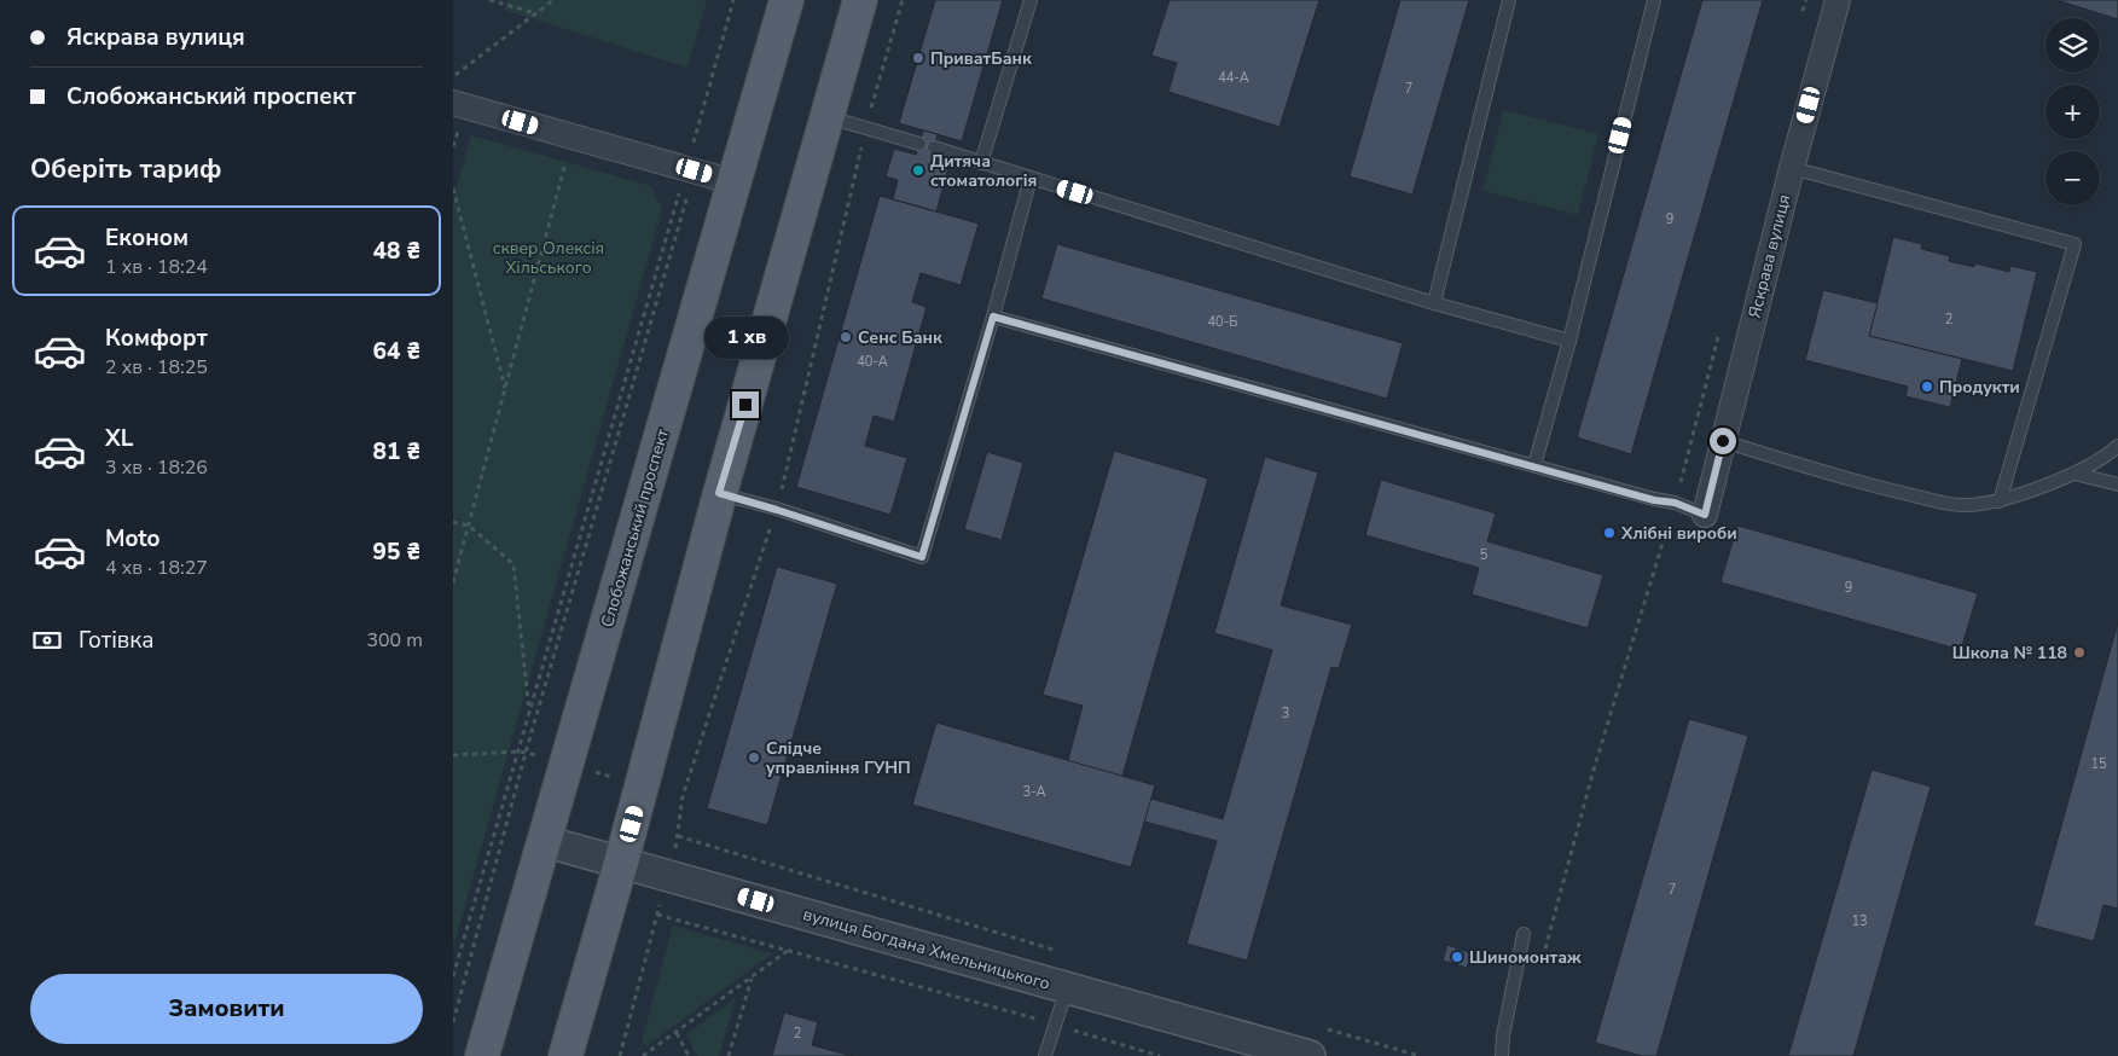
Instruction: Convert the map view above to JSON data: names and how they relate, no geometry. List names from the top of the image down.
{
  "streets": {
    "main road": ["Слобожанський проспект"],
    "street": ["Яскрава вулиця", "вулиця Богдана Хмельницького"]
  },
  "crossings": [
    ["Слобожанський проспект", "вулиця Богдана Хмельницького"]
  ],
  "parks": ["сквер Олексія Хільського"],
  "places": [
    "ПриватБанк",
    "Дитяча стоматологія",
    "Сенс Банк",
    "Продукти",
    "Хлібні вироби",
    "Школа № 118",
    "Слідче управління ГУНП",
    "Шиномонтаж"
  ],
  "house_numbers": [
    "44-А",
    "7",
    "9",
    "2",
    "40-Б",
    "40-А",
    "5",
    "9",
    "3",
    "15",
    "3-А",
    "7",
    "13",
    "2"
  ],
  "page": {
    "banner": ["Яскрава вулиця", "Слобожанський проспект"],
    "map_buttons": ["+", "−"],
    "heading": "Оберіть тариф",
    "list": [
      {
        "name": "Економ",
        "note": "1 хв · 18:24",
        "value": "48 ₴"
      },
      {
        "name": "Комфорт",
        "note": "2 хв · 18:25",
        "value": "64 ₴"
      },
      {
        "name": "XL",
        "note": "3 хв · 18:26",
        "value": "81 ₴"
      },
      {
        "name": "Moto",
        "note": "4 хв · 18:27",
        "value": "95 ₴"
      }
    ],
    "bubble": "1 хв",
    "pay": ["Готівка", "300 m"],
    "buttons": "Замовити"
  }
}
